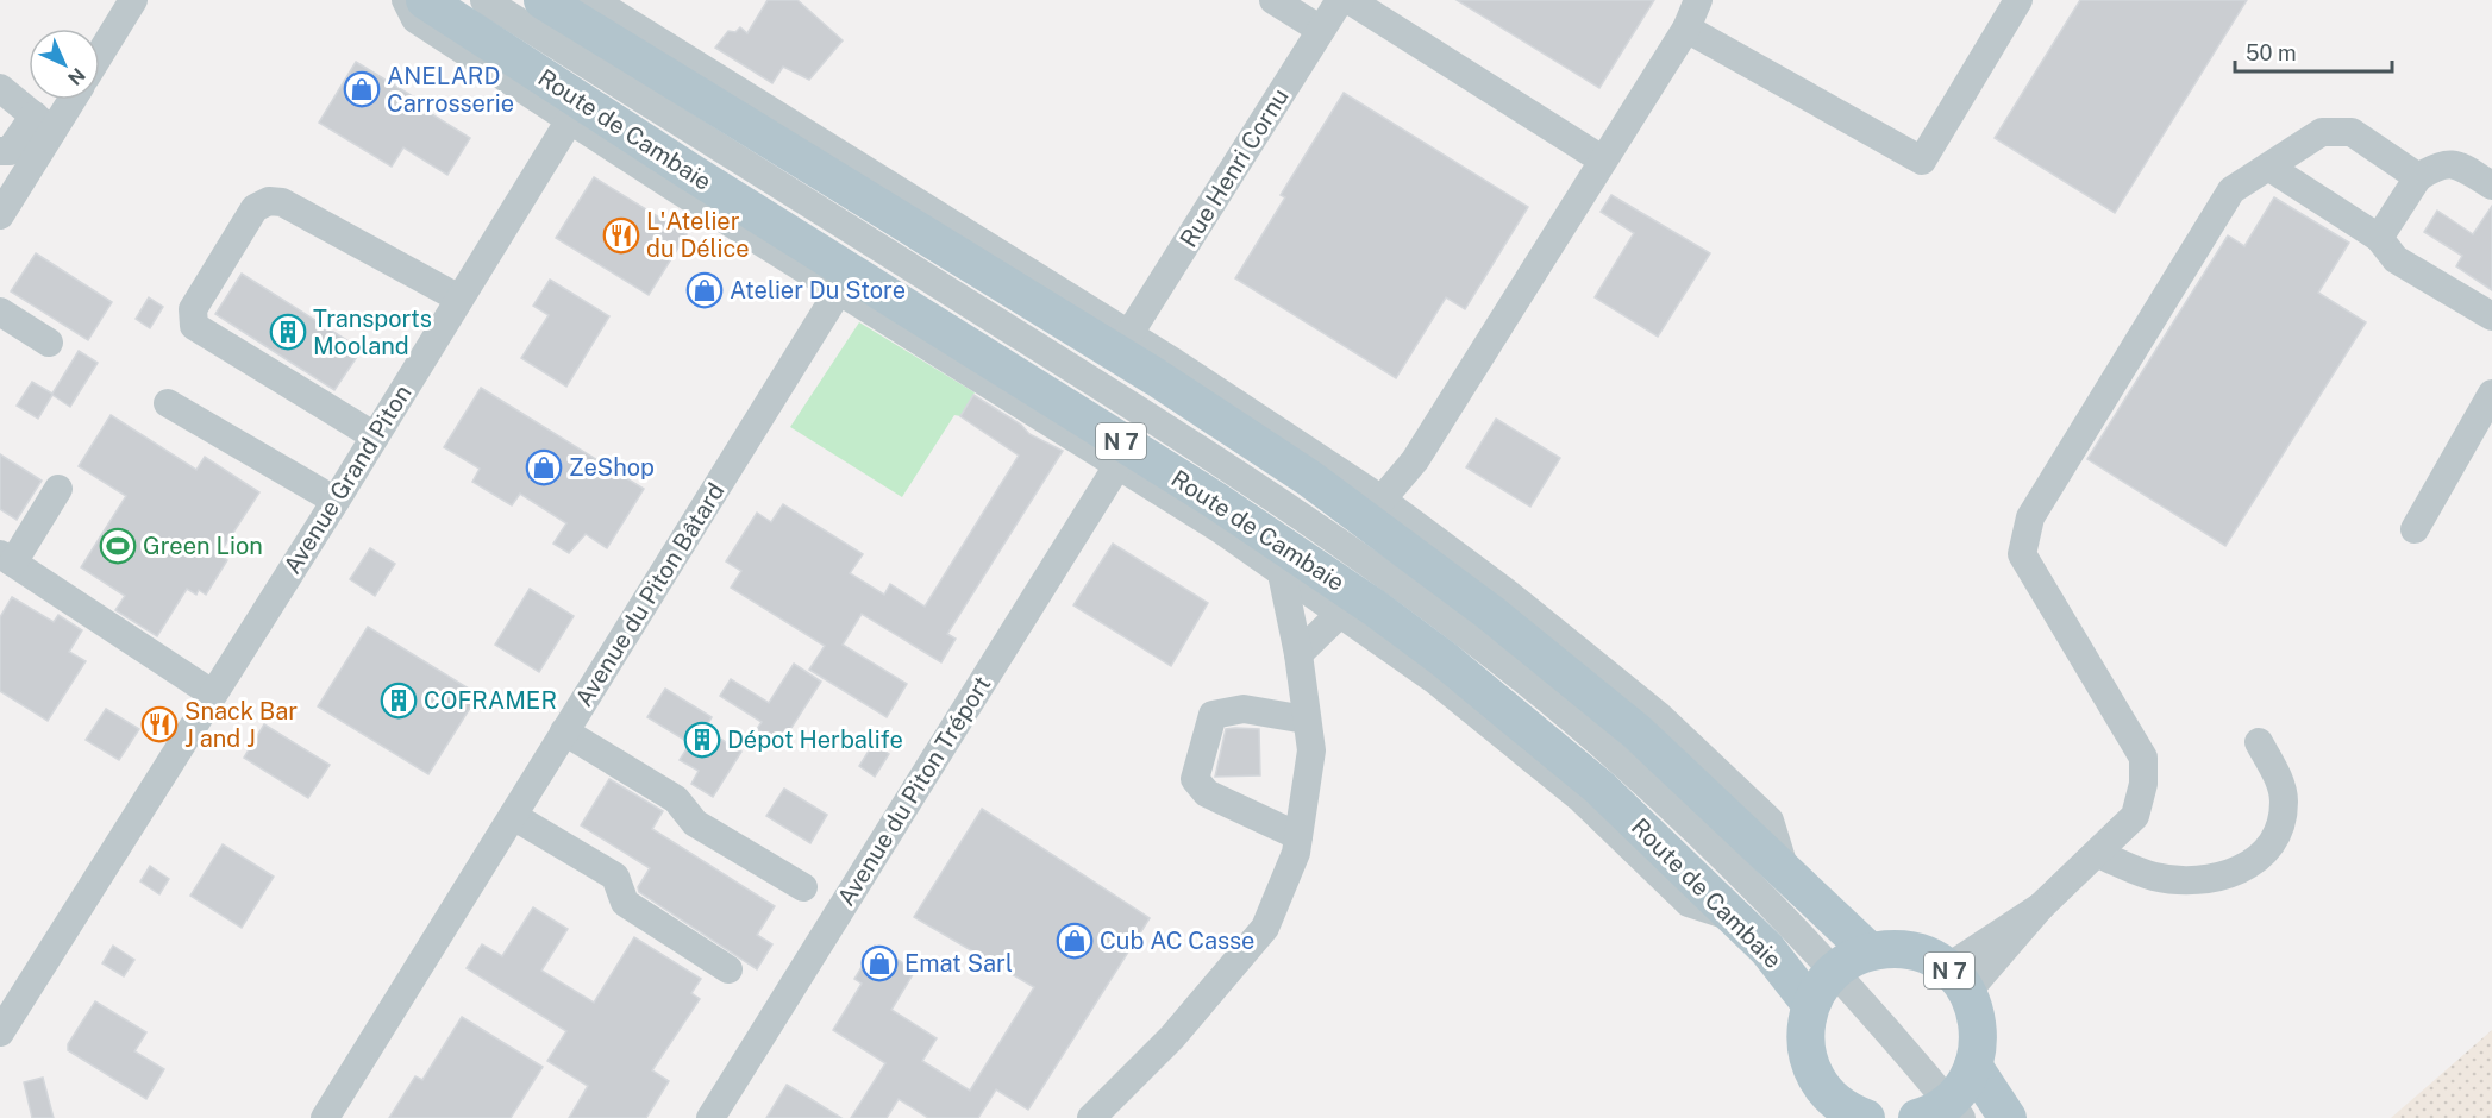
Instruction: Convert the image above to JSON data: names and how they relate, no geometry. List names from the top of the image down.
{
  "streets": {
    "main road": ["Route de Cambaie", "N 7"],
    "street": [
      "Rue Henri Cornu",
      "Avenue Grand Piton",
      "Avenue du Piton Bâtard",
      "Avenue du Piton Tréport"
    ]
  },
  "crossings": [
    ["Route de Cambaie", "N 7"]
  ],
  "places": {
    "shop": [
      "ANELARD Carrosserie",
      "Atelier Du Store",
      "ZeShop",
      "Cub AC Casse",
      "Emat Sarl"
    ],
    "restaurant": ["L'Atelier du Délice", "Snack Bar J and J"],
    "building": ["Transports Mooland", "COFRAMER", "Dépot Herbalife"],
    "sports": ["Green Lion"]
  },
  "scale_bar": "50 m",
  "north": "bottom right"
}
